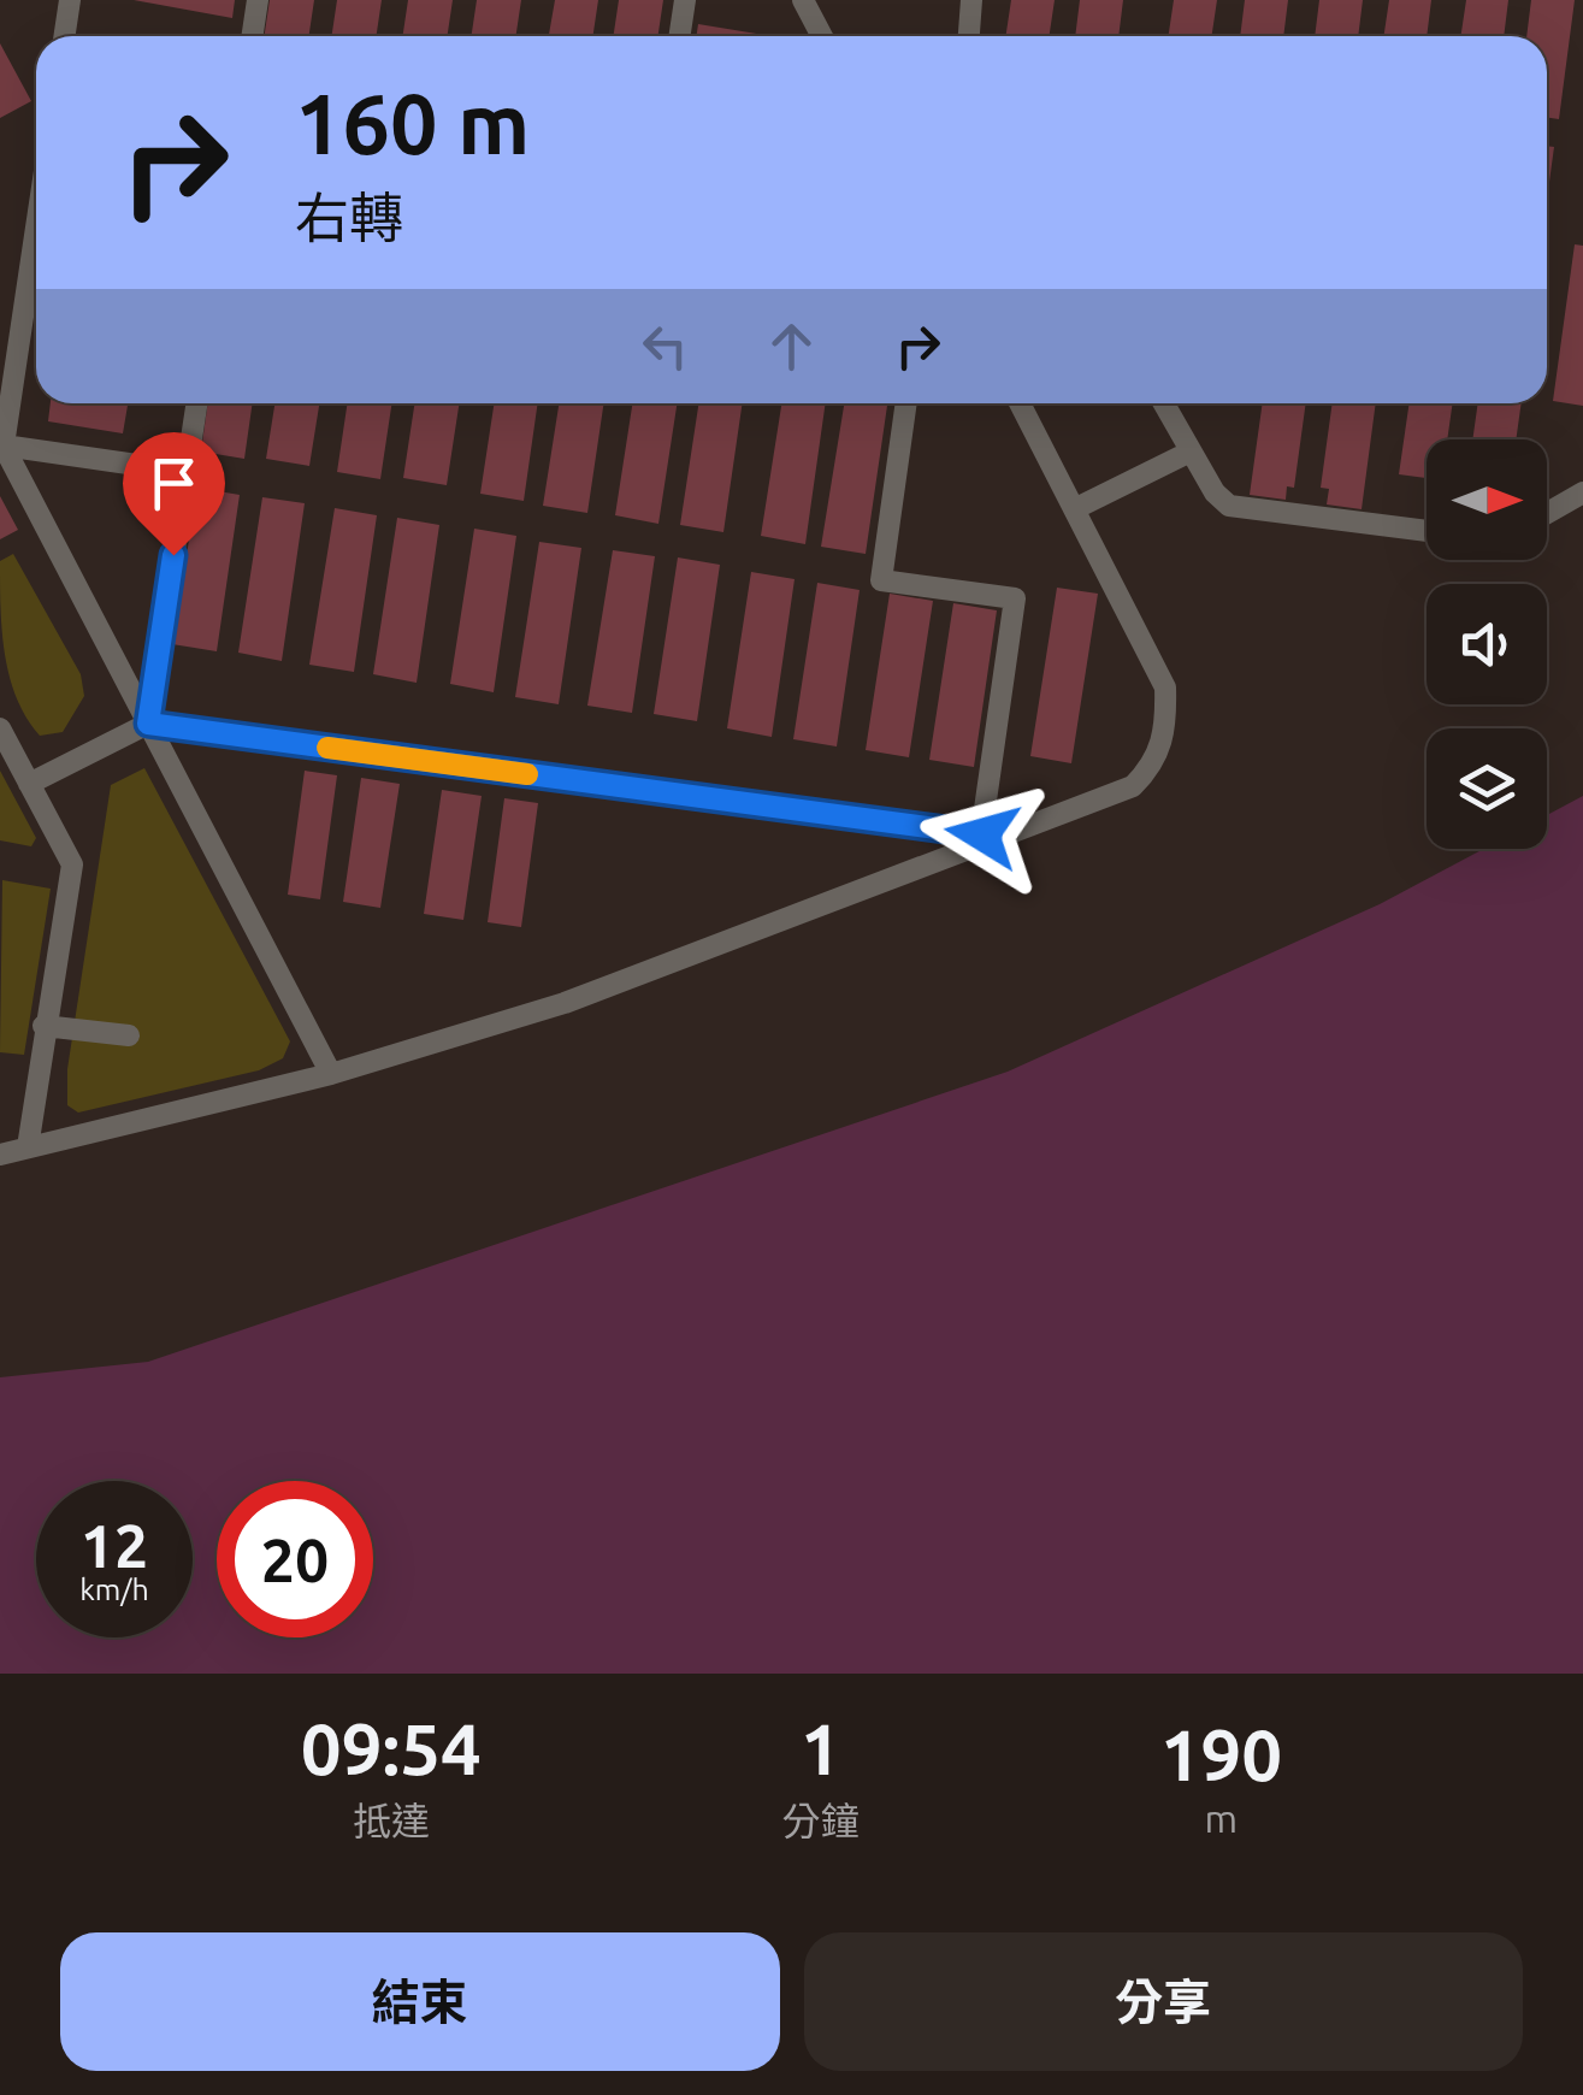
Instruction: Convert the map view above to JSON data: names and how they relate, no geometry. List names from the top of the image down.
{
  "north": "right",
  "page": {
    "turn": ["160 m", "右轉"],
    "speed": "12 km/h",
    "limit": "20",
    "eta": [
      "09:54",
      "抵達",
      "1",
      "分鐘",
      "190",
      "m"
    ],
    "buttons": ["結束", "分享"]
  }
}
